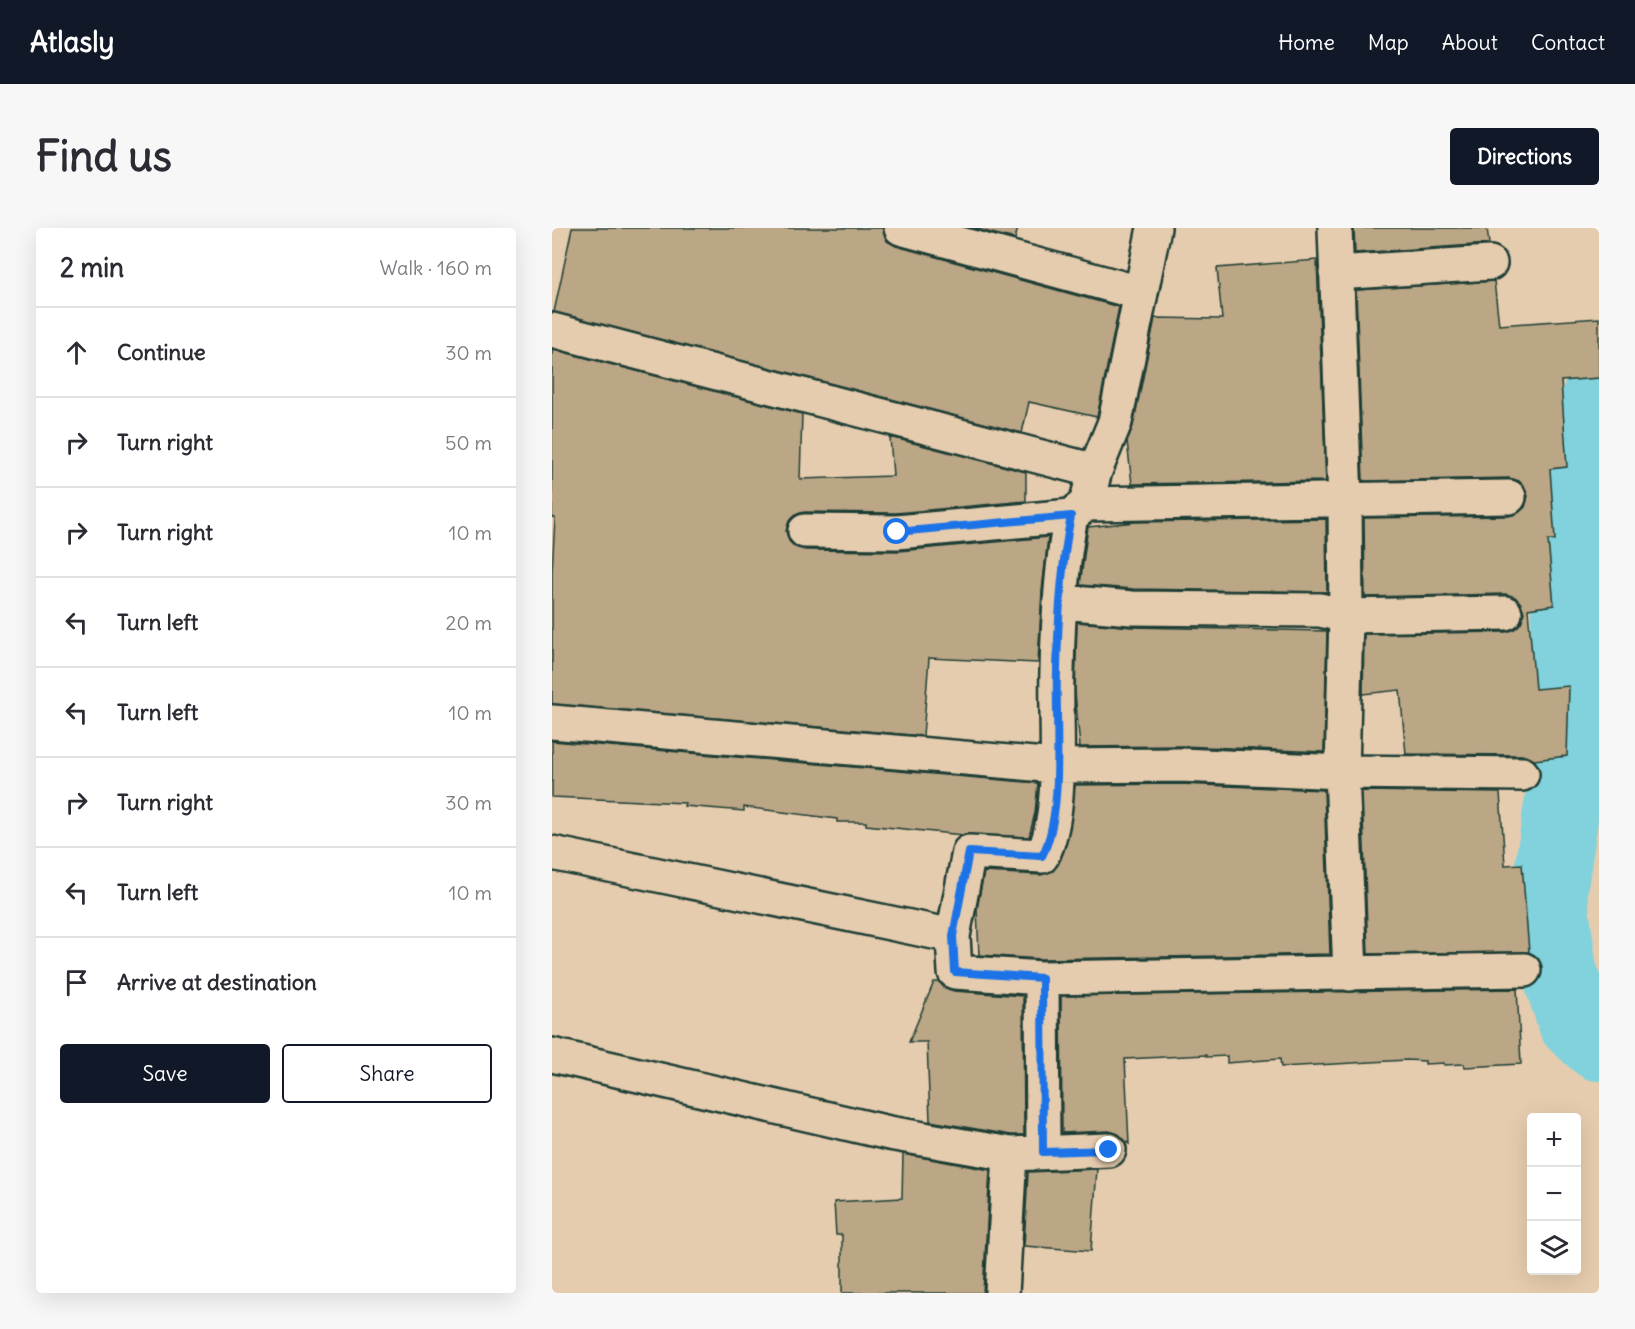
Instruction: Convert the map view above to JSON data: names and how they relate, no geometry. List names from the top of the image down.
{
  "page": {
    "header": "Atlasly",
    "nav": [
      "Home",
      "Map",
      "About",
      "Contact"
    ],
    "buttons": [
      "Directions",
      ["Save", "Share"]
    ],
    "title": "Find us",
    "heading": ["2 min", "Walk · 160 m"],
    "list": [
      ["Continue", "30 m"],
      ["Turn right", "50 m"],
      ["Turn right", "10 m"],
      ["Turn left", "20 m"],
      ["Turn left", "10 m"],
      ["Turn right", "30 m"],
      ["Turn left", "10 m"],
      "Arrive at destination"
    ],
    "map_buttons": ["+", "−"]
  }
}
